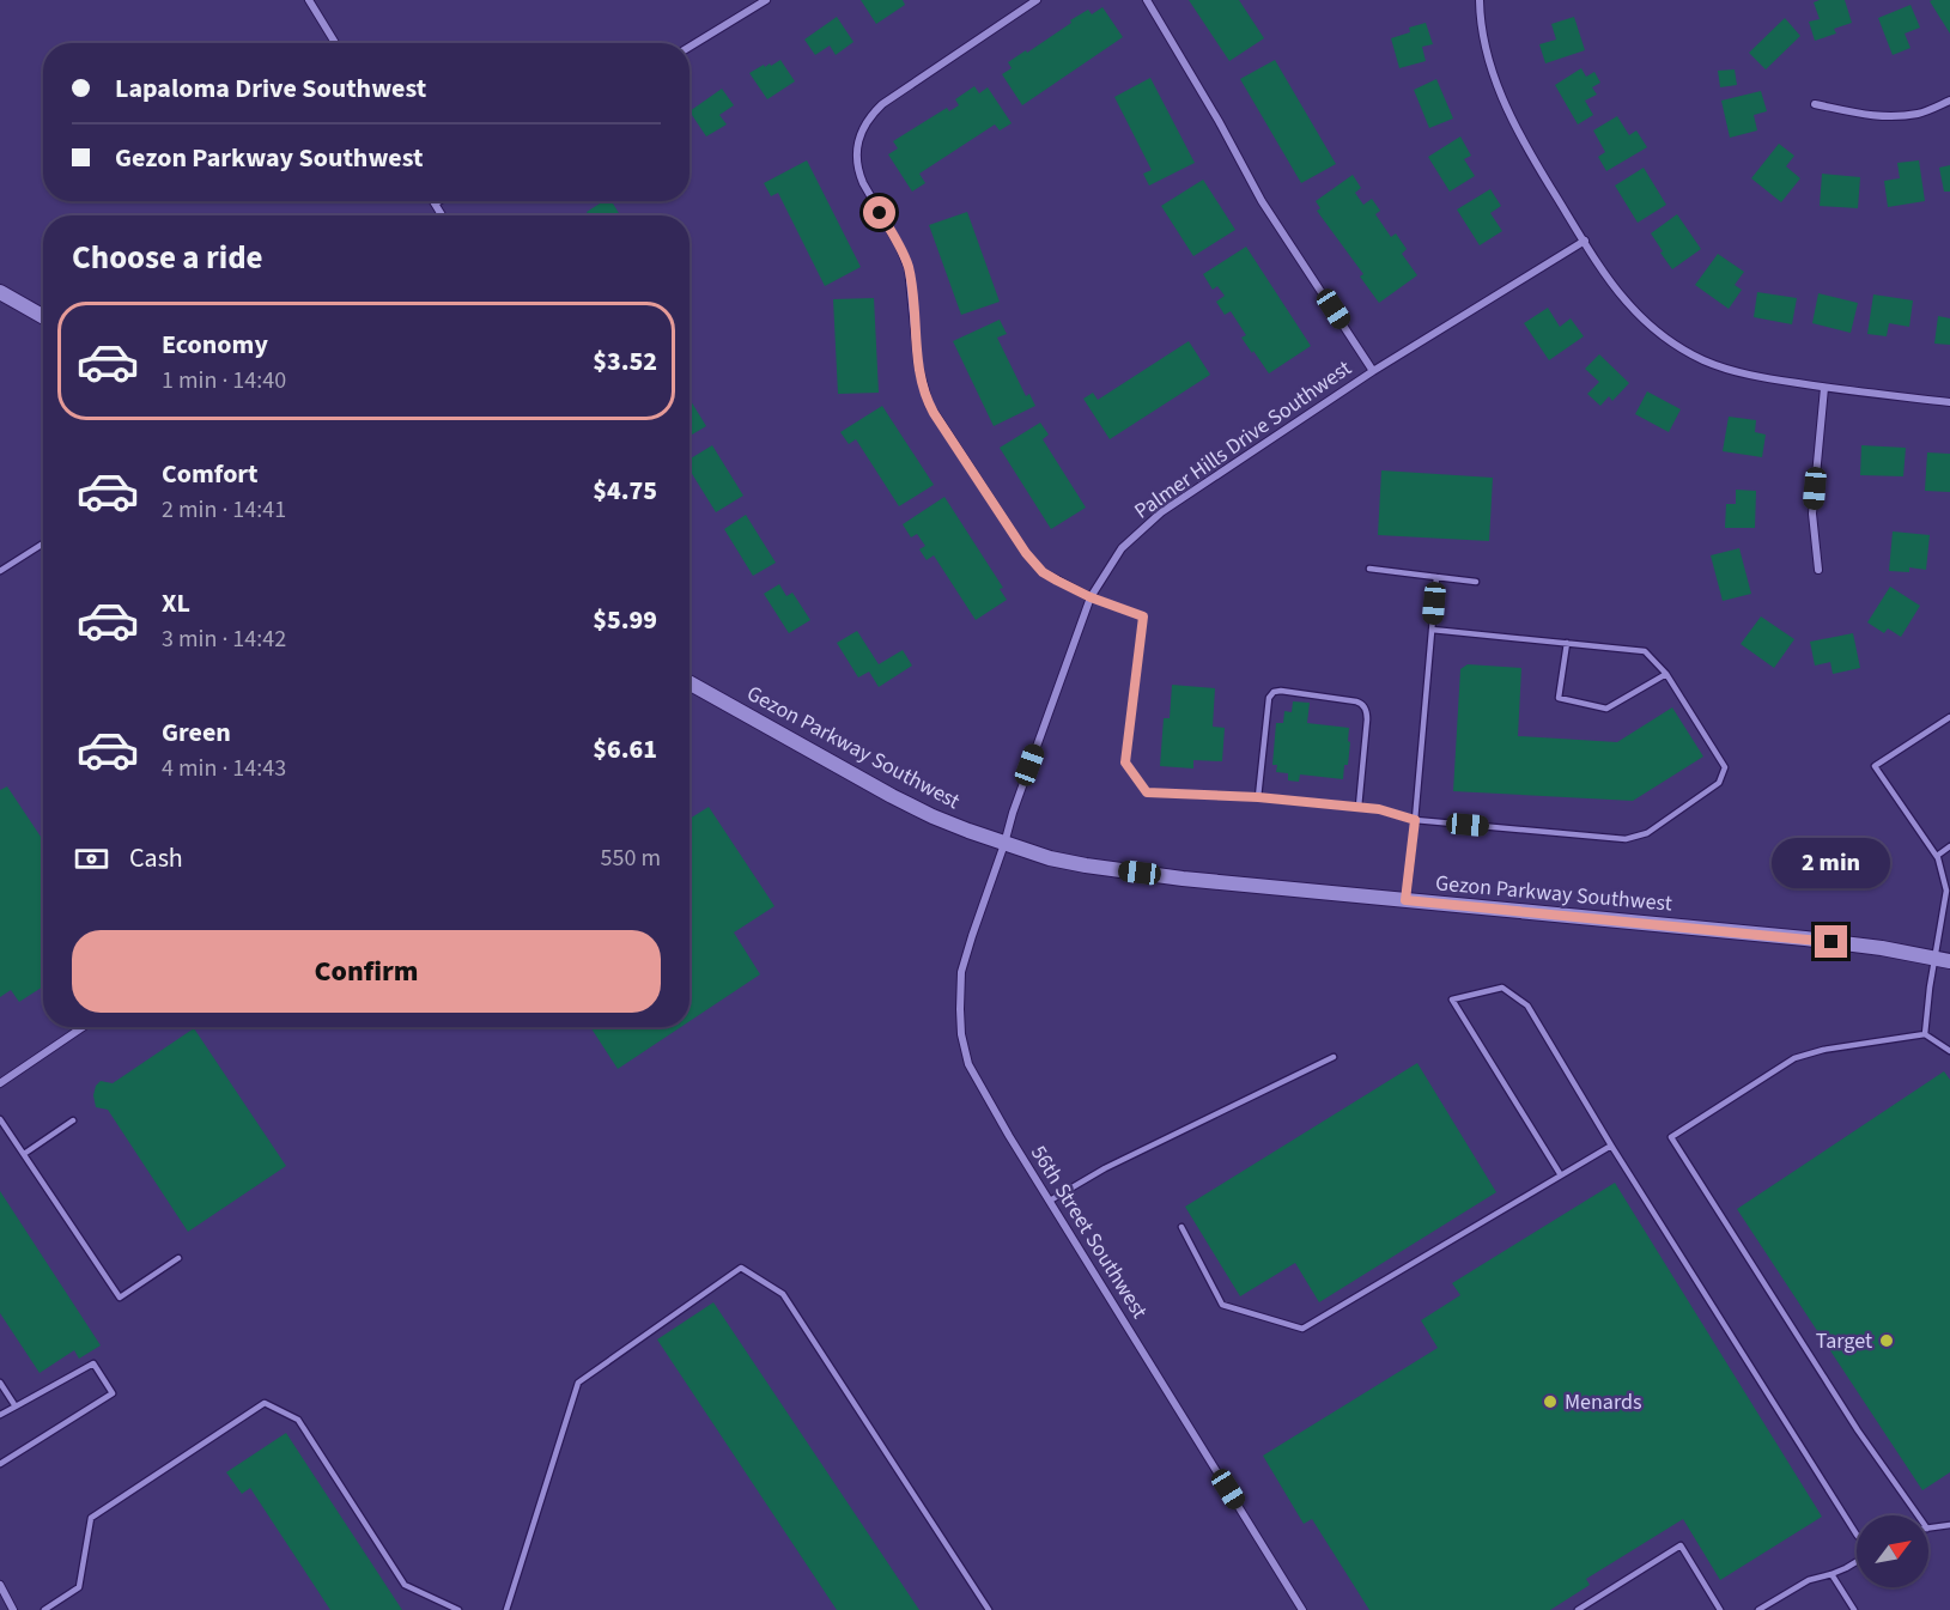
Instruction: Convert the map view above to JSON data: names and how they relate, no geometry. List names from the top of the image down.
{
  "streets": {
    "main road": ["Gezon Parkway Southwest"],
    "street": ["Palmer Hills Drive Southwest", "56th Street Southwest"]
  },
  "crossings": [
    ["Palmer Hills Drive Southwest", "Gezon Parkway Southwest"],
    ["Palmer Hills Drive Southwest", "56th Street Southwest"],
    ["Gezon Parkway Southwest", "56th Street Southwest"]
  ],
  "places": ["Target", "Menards"],
  "north": "top right",
  "page": {
    "banner": ["Lapaloma Drive Southwest", "Gezon Parkway Southwest"],
    "heading": "Choose a ride",
    "list": [
      {
        "name": "Economy",
        "note": "1 min · 14:40",
        "value": "$3.52"
      },
      {
        "name": "Comfort",
        "note": "2 min · 14:41",
        "value": "$4.75"
      },
      {
        "name": "XL",
        "note": "3 min · 14:42",
        "value": "$5.99"
      },
      {
        "name": "Green",
        "note": "4 min · 14:43",
        "value": "$6.61"
      }
    ],
    "pay": ["Cash", "550 m"],
    "bubble": "2 min",
    "buttons": "Confirm"
  }
}
